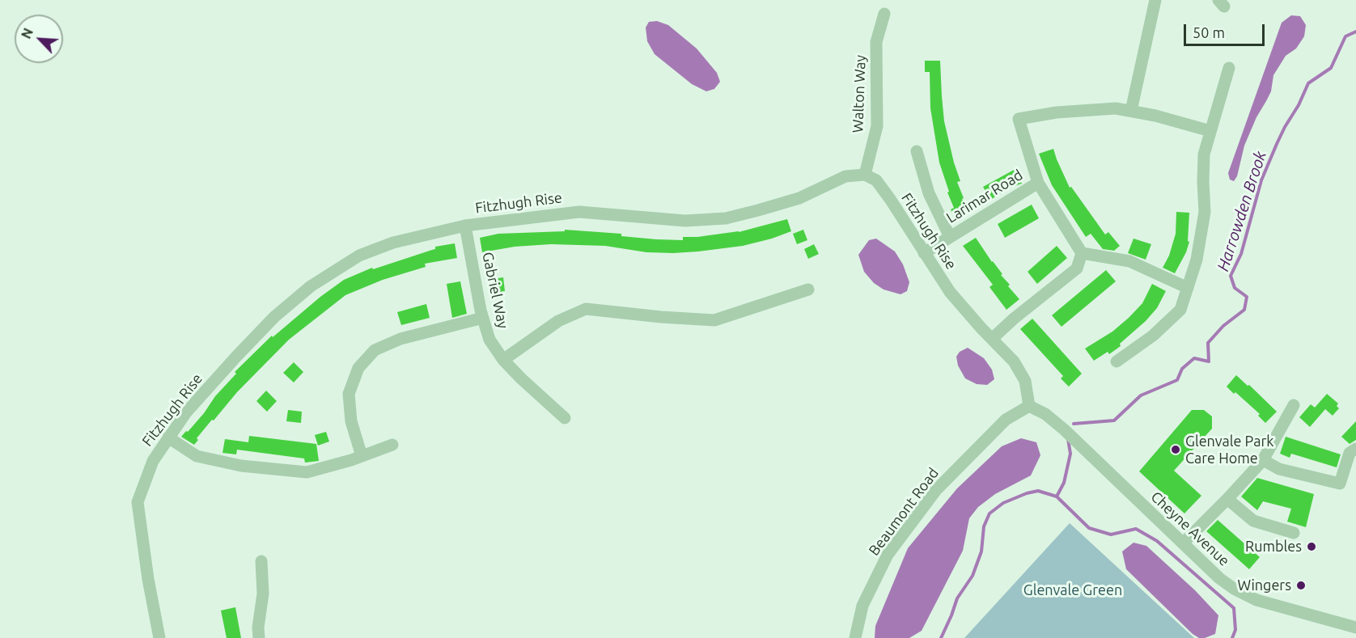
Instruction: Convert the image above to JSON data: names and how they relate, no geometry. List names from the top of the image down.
{
  "streets": {
    "street": [
      "Walton Way",
      "Larimar Road",
      "Fitzhugh Rise",
      "Gabriel Way",
      "Beaumont Road",
      "Cheyne Avenue"
    ]
  },
  "crossings": [
    ["Walton Way", "Fitzhugh Rise"],
    ["Larimar Road", "Fitzhugh Rise"],
    ["Fitzhugh Rise", "Gabriel Way"],
    ["Fitzhugh Rise", "Beaumont Road"],
    ["Fitzhugh Rise", "Cheyne Avenue"],
    ["Beaumont Road", "Cheyne Avenue"]
  ],
  "water": ["Harrowden Brook"],
  "parks": ["Glenvale Green"],
  "places": ["Glenvale Park Care Home", "Rumbles", "Wingers"],
  "scale_bar": "50 m",
  "north": "top left"
}
